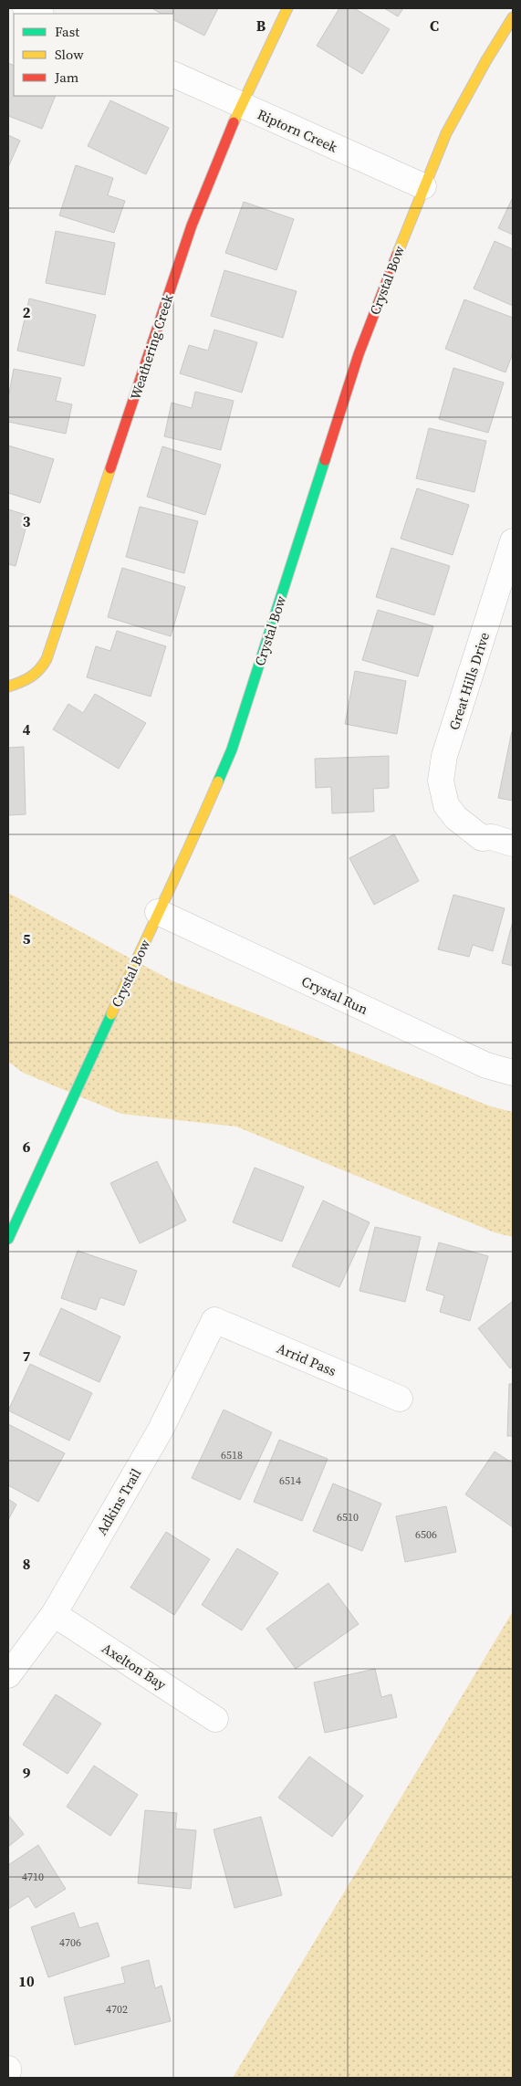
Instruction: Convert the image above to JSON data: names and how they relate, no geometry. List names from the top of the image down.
{
  "streets": {
    "street": [
      "Riptorn Creek",
      "Crystal Bow",
      "Weathering Creek",
      "Great Hills Drive",
      "Crystal Run",
      "Arrid Pass",
      "Adkins Trail",
      "Axelton Bay"
    ]
  },
  "crossings": [
    ["Riptorn Creek", "Crystal Bow"],
    ["Riptorn Creek", "Weathering Creek"],
    ["Crystal Bow", "Crystal Run"],
    ["Arrid Pass", "Adkins Trail"],
    ["Adkins Trail", "Axelton Bay"]
  ],
  "house_numbers": [
    "6518",
    "6514",
    "6510",
    "6506",
    "4710",
    "4706",
    "4702"
  ],
  "legend": ["Fast", "Slow", "Jam"],
  "grid": {
    "columns": ["B", "C"],
    "rows": [
      "2",
      "3",
      "4",
      "5",
      "6",
      "7",
      "8",
      "9",
      "10"
    ]
  }
}
